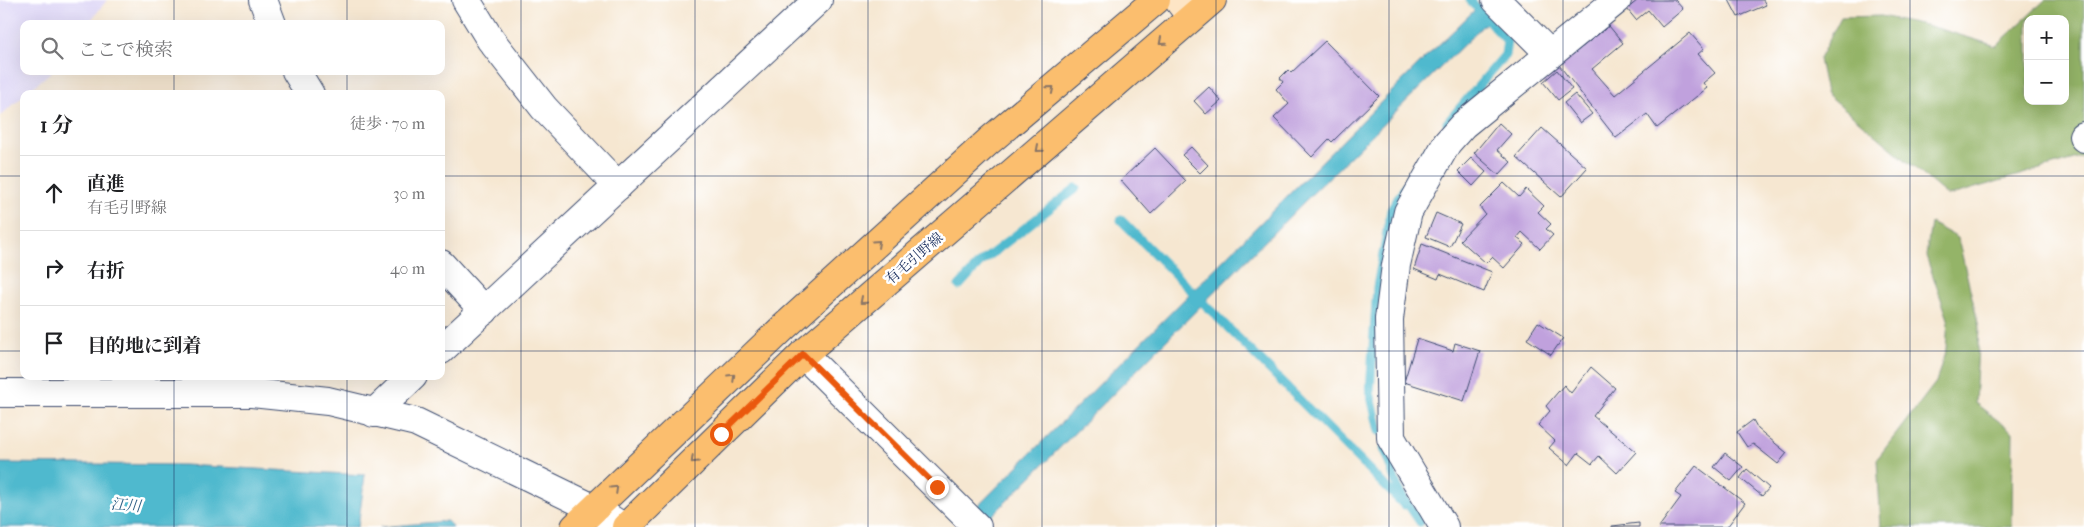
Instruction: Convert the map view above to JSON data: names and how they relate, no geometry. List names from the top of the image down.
{
  "streets": {
    "main road": ["有毛引野線"]
  },
  "water": ["江川"],
  "page": {
    "map_buttons": ["+", "−"],
    "search": "ここで検索",
    "heading": ["1 分", "徒歩 · 70 m"],
    "list": [
      ["直進", "有毛引野線", "30 m"],
      ["右折", "40 m"],
      "目的地に到着"
    ]
  }
}
